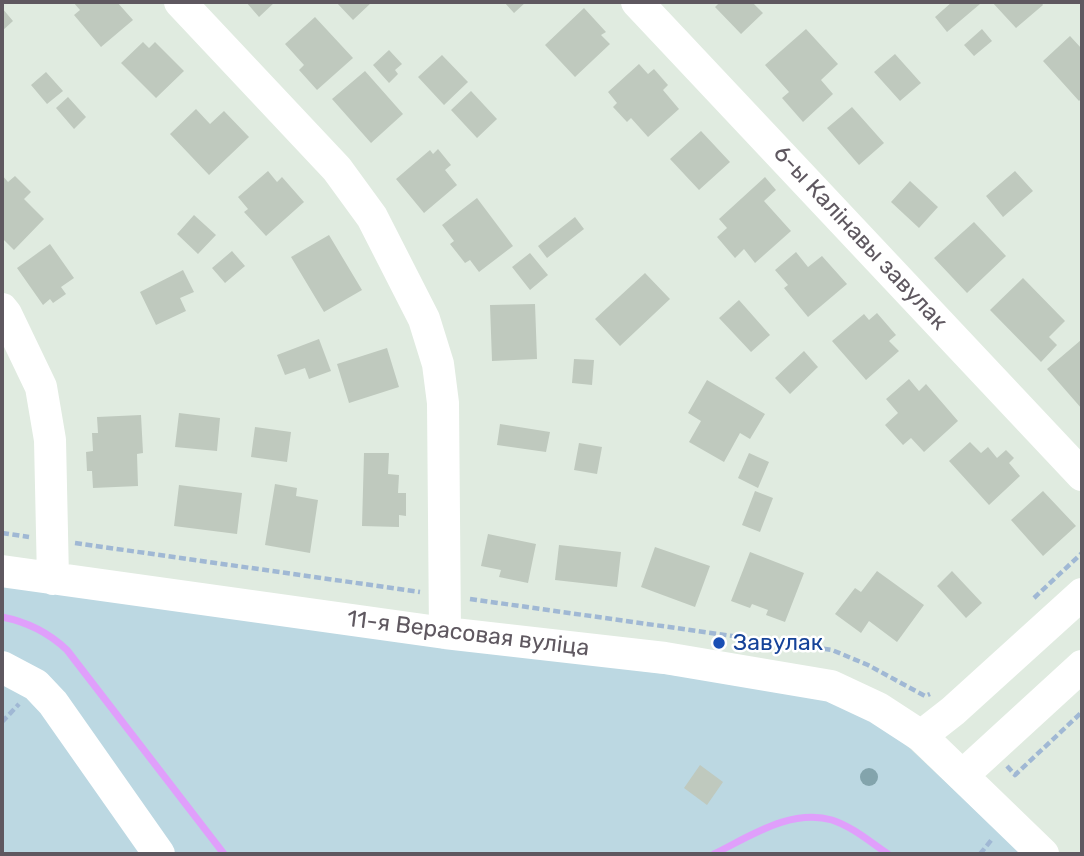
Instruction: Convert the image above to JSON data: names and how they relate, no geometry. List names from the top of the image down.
{
  "streets": {
    "street": ["6-ы Калінавы завулак", "11-я Верасовая вуліца"]
  },
  "places": ["Завулак"]
}
